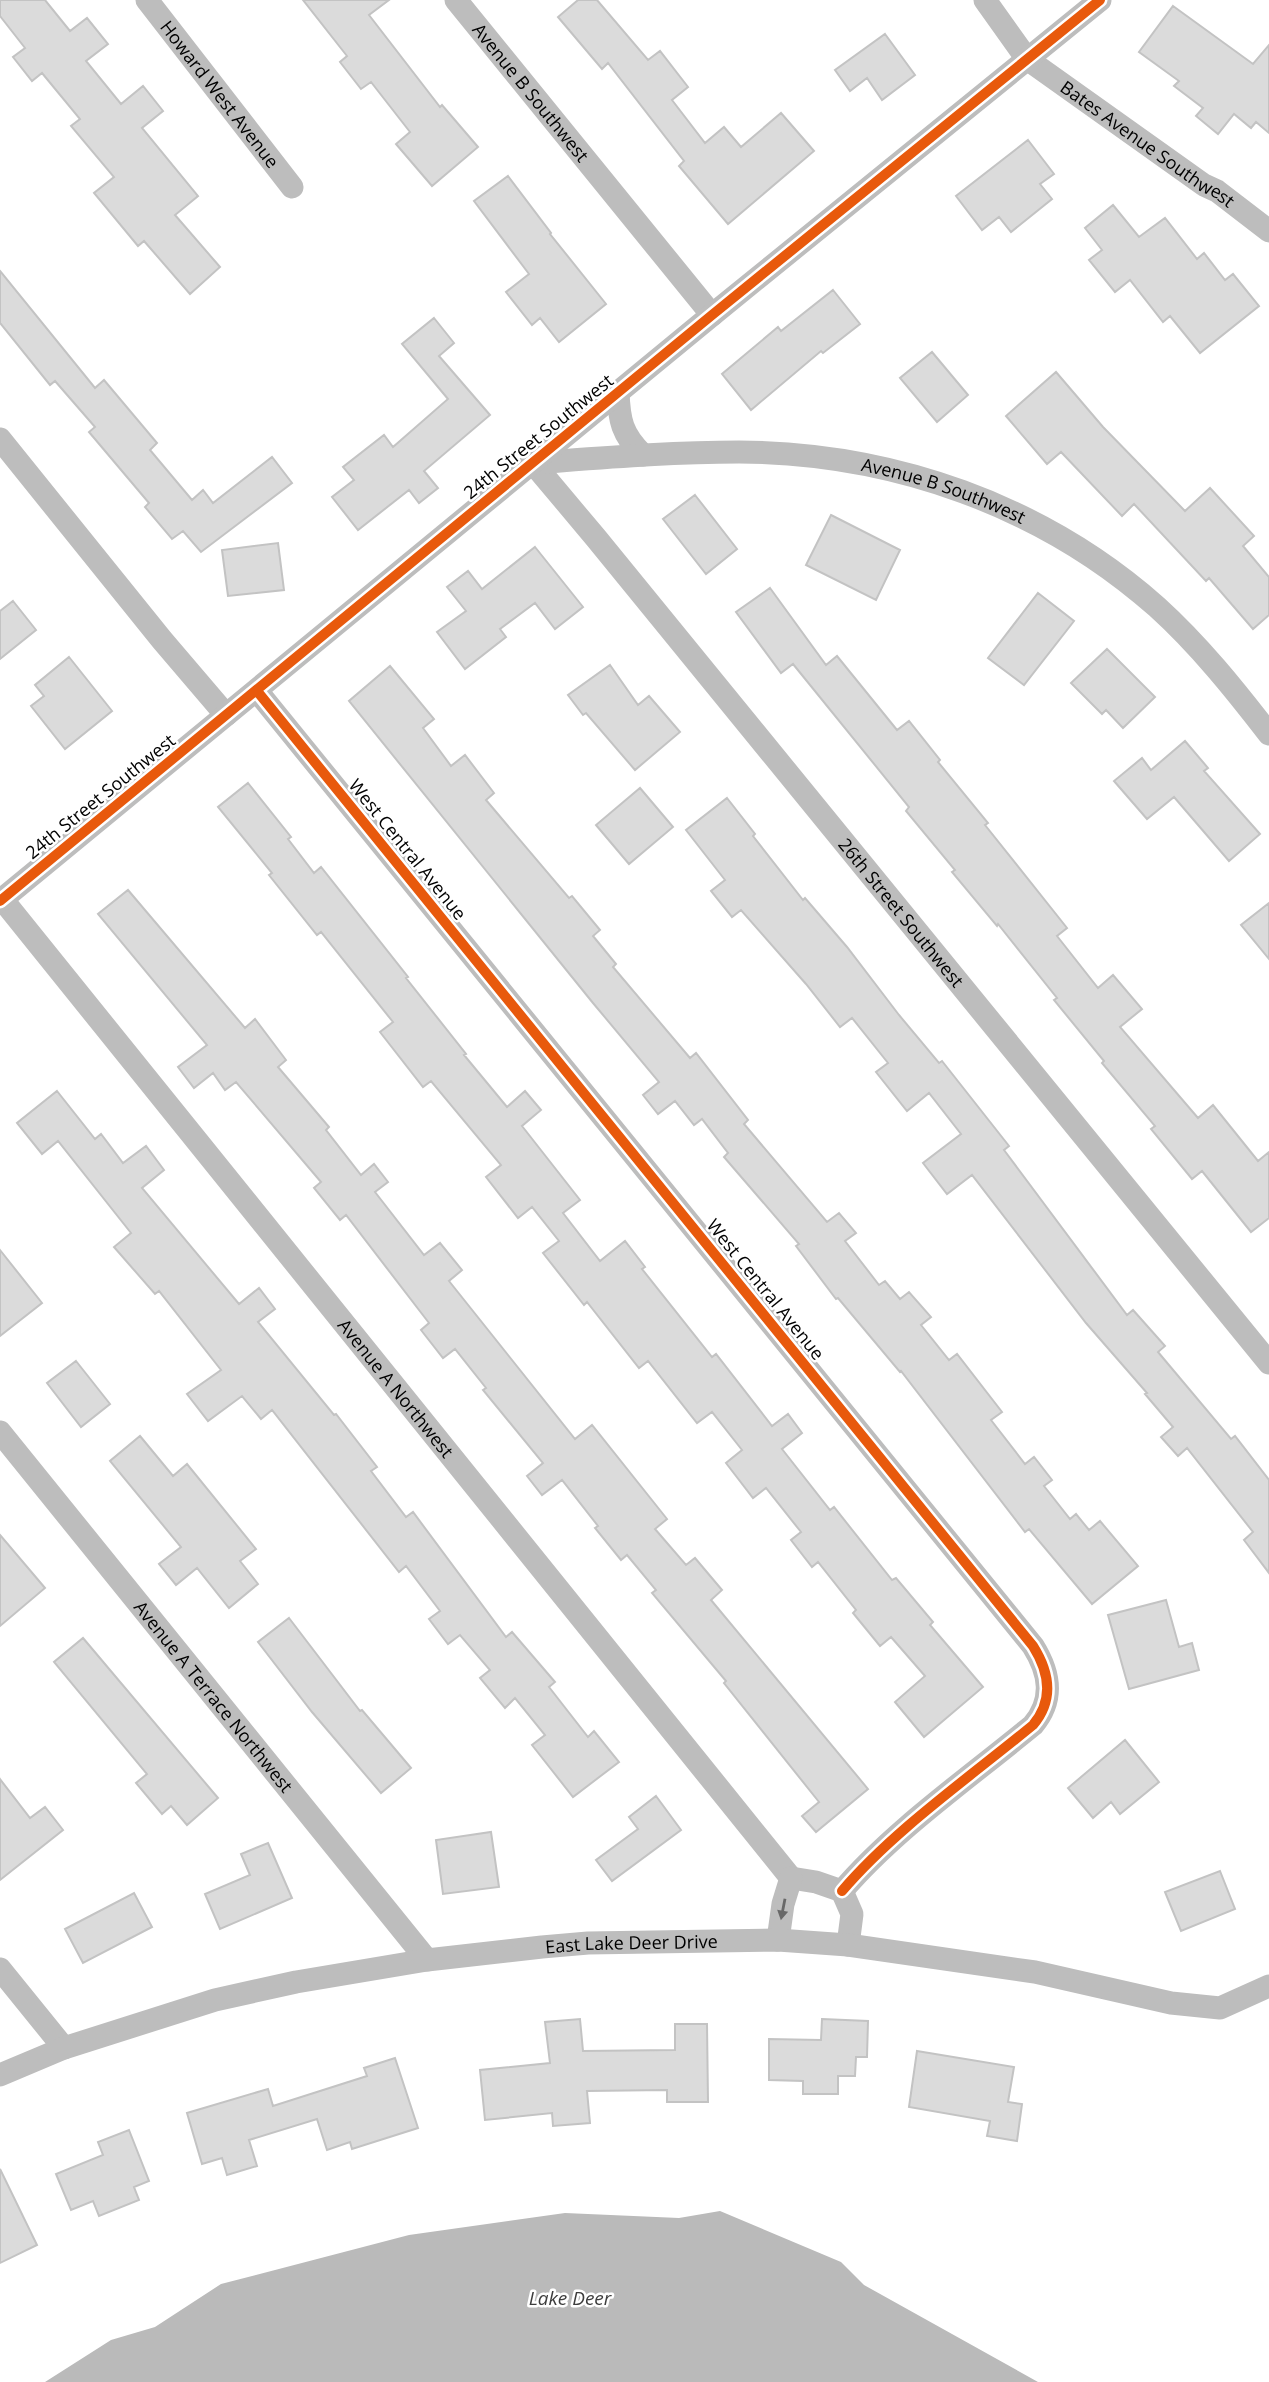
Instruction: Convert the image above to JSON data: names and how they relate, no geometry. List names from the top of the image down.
{
  "streets": {
    "street": [
      "Avenue B Southwest",
      "Howard West Avenue",
      "Bates Avenue Southwest",
      "24th Street Southwest",
      "West Central Avenue",
      "26th Street Southwest",
      "Avenue A Northwest",
      "Avenue A Terrace Northwest",
      "East Lake Deer Drive"
    ]
  },
  "crossings": [
    ["Avenue B Southwest", "24th Street Southwest"],
    ["Avenue B Southwest", "26th Street Southwest"],
    ["Bates Avenue Southwest", "24th Street Southwest"],
    ["24th Street Southwest", "West Central Avenue"],
    ["24th Street Southwest", "26th Street Southwest"],
    ["24th Street Southwest", "Avenue A Northwest"],
    ["Avenue A Terrace Northwest", "East Lake Deer Drive"]
  ],
  "water": ["Lake Deer"]
}
